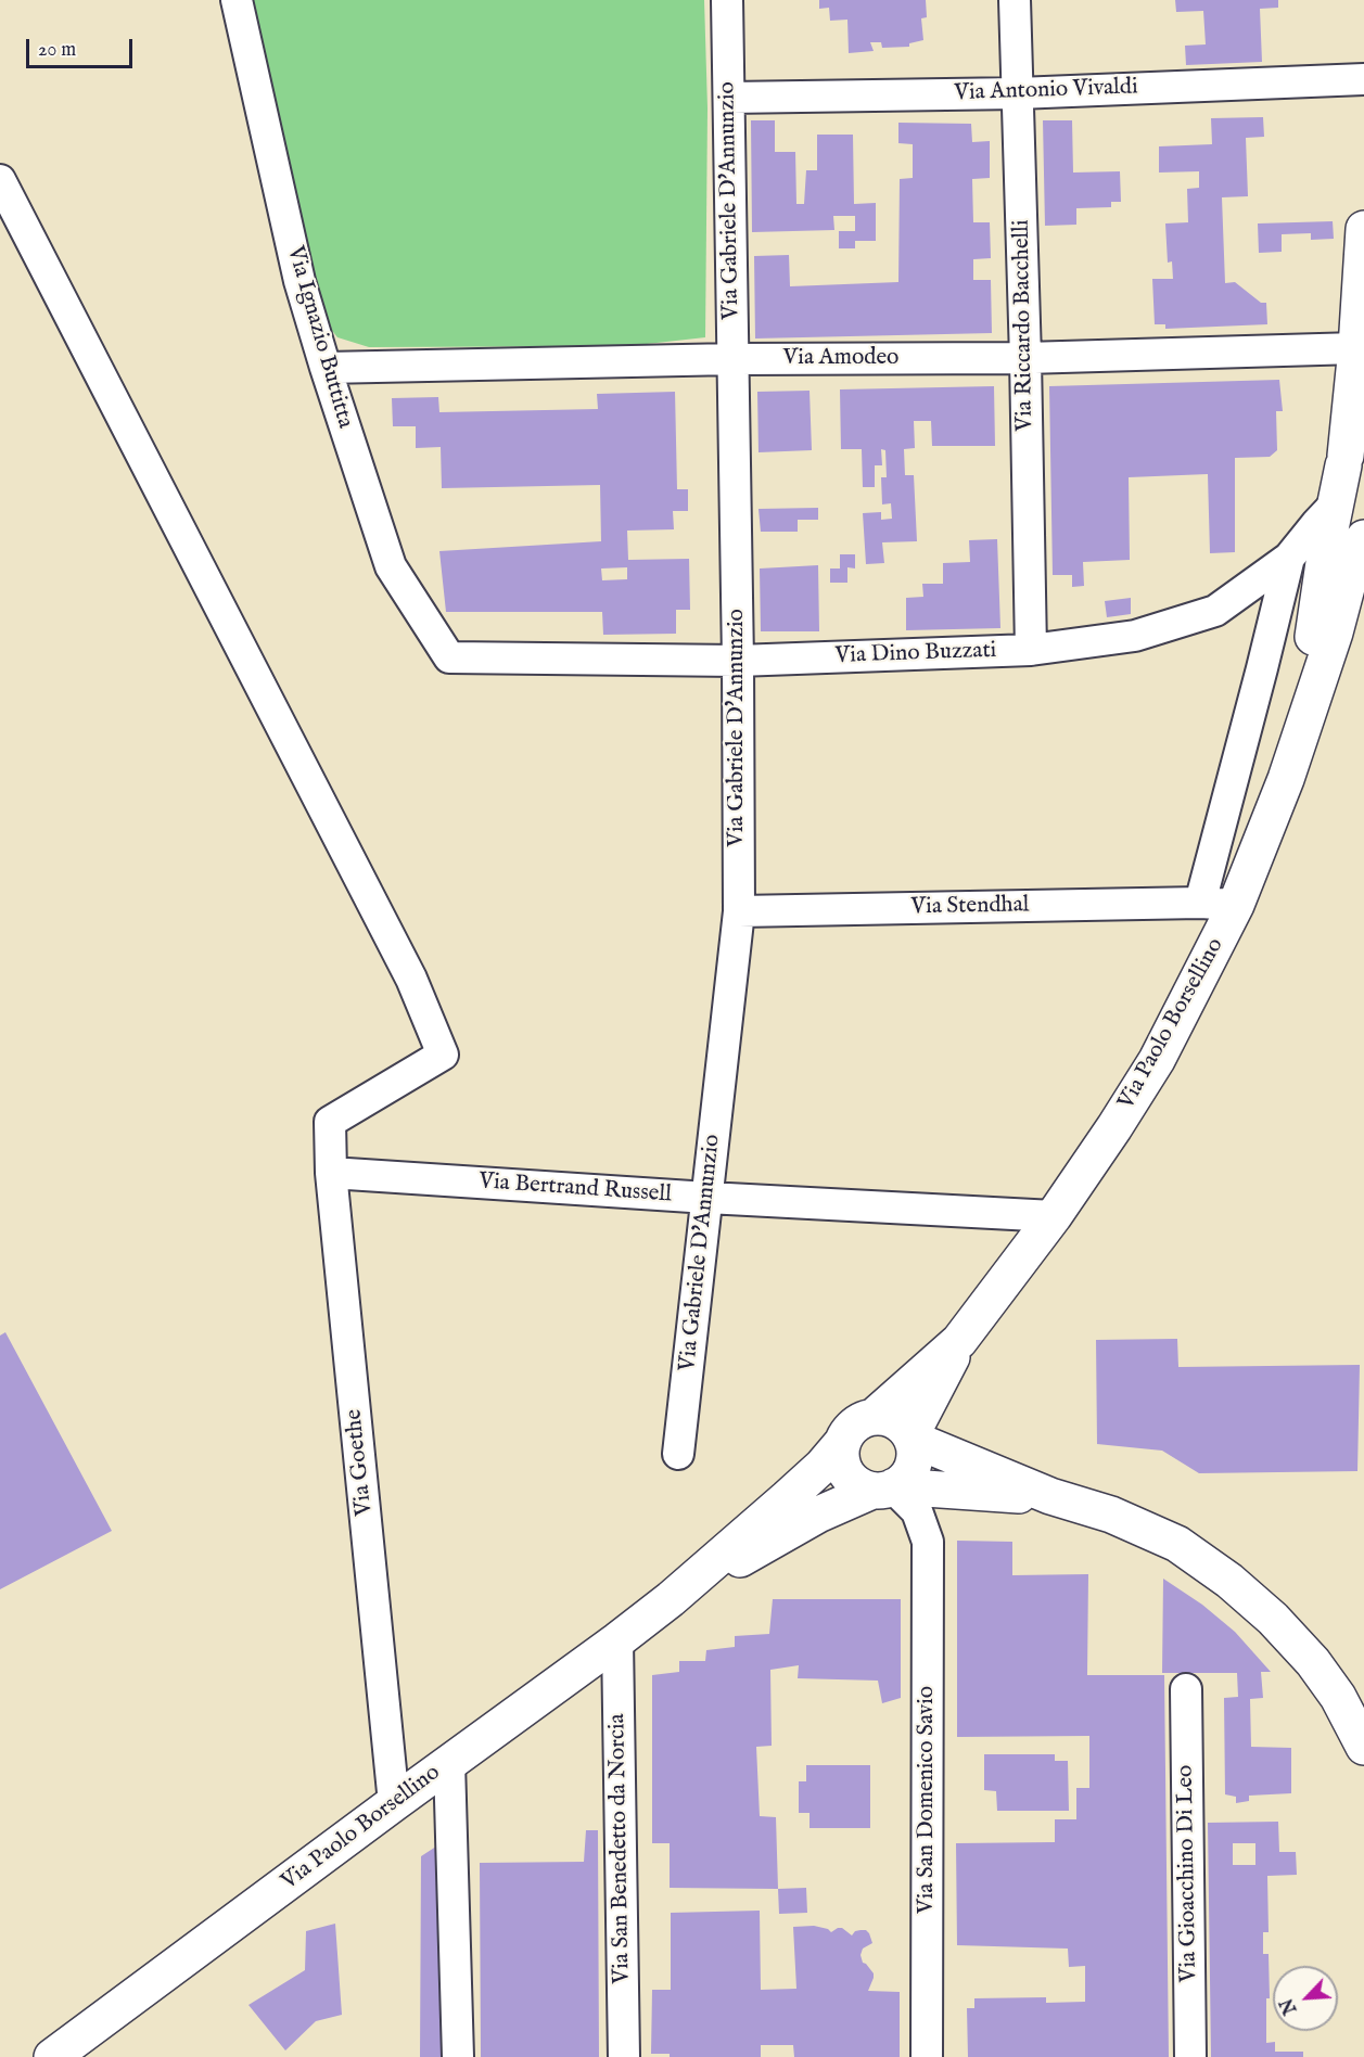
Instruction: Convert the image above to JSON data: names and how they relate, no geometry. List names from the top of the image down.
{
  "streets": {
    "main road": ["Via Paolo Borsellino"],
    "street": [
      "Via Antonio Vivaldi",
      "Via Gabriele D'Annunzio",
      "Via Riccardo Bacchelli",
      "Via Ignazio Buttitta",
      "Via Amodeo",
      "Via Dino Buzzati",
      "Via Stendhal",
      "Via Bertrand Russell",
      "Via Goethe",
      "Via San Domenico Savio",
      "Via San Benedetto da Norcia",
      "Via Gioacchino Di Leo"
    ]
  },
  "crossings": [
    ["Via Antonio Vivaldi", "Via Gabriele D'Annunzio"],
    ["Via Antonio Vivaldi", "Via Riccardo Bacchelli"],
    ["Via Gabriele D'Annunzio", "Via Amodeo"],
    ["Via Gabriele D'Annunzio", "Via Dino Buzzati"],
    ["Via Gabriele D'Annunzio", "Via Stendhal"],
    ["Via Gabriele D'Annunzio", "Via Bertrand Russell"],
    ["Via Riccardo Bacchelli", "Via Amodeo"],
    ["Via Riccardo Bacchelli", "Via Dino Buzzati"],
    ["Via Ignazio Buttitta", "Via Amodeo"],
    ["Via Ignazio Buttitta", "Via Dino Buzzati"],
    ["Via Stendhal", "Via Paolo Borsellino"],
    ["Via Paolo Borsellino", "Via Bertrand Russell"],
    ["Via Paolo Borsellino", "Via Goethe"],
    ["Via Paolo Borsellino", "Via San Domenico Savio"],
    ["Via Paolo Borsellino", "Via San Benedetto da Norcia"],
    ["Via Bertrand Russell", "Via Goethe"]
  ],
  "scale_bar": "20 m",
  "north": "bottom left"
}
